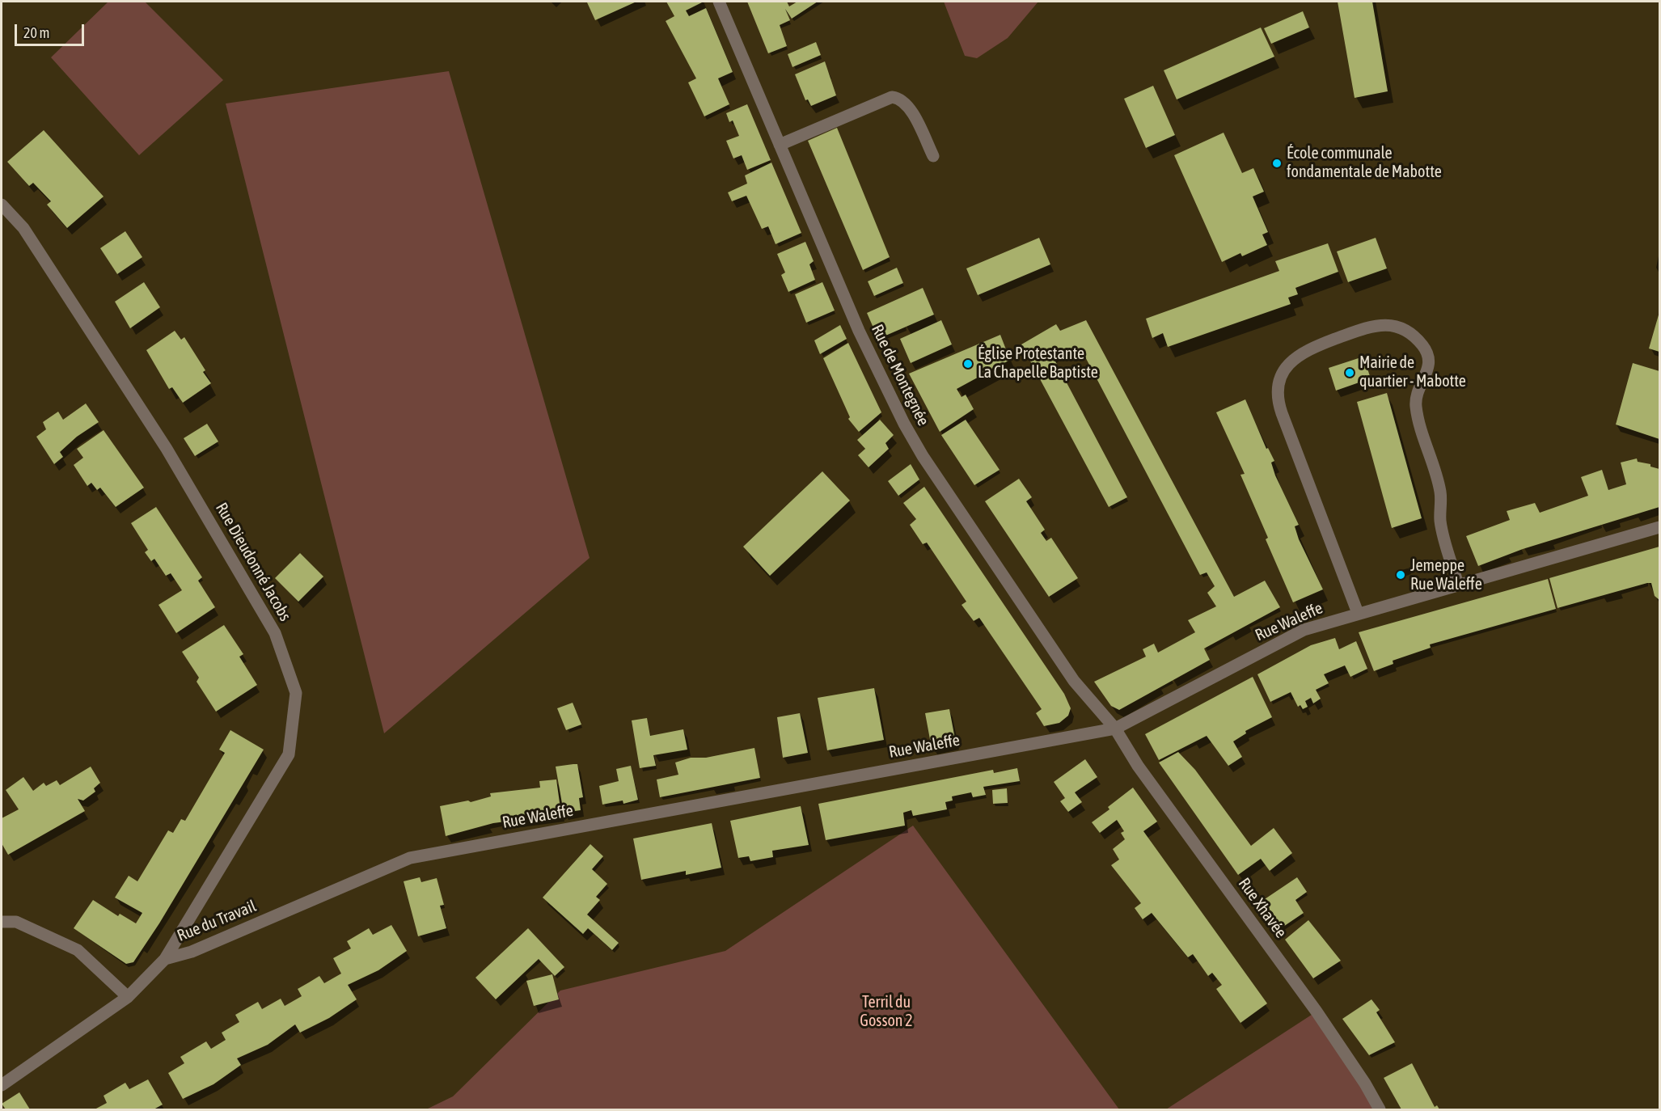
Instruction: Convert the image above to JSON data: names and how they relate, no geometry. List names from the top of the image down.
{
  "streets": {
    "street": [
      "Rue de Montegnée",
      "Rue Dieudonné Jacobs",
      "Rue Waleffe",
      "Rue Xhavée",
      "Rue du Travail"
    ]
  },
  "crossings": [
    ["Rue de Montegnée", "Rue Waleffe"],
    ["Rue de Montegnée", "Rue Xhavée"],
    ["Rue Dieudonné Jacobs", "Rue du Travail"],
    ["Rue Waleffe", "Rue Xhavée"],
    ["Rue Waleffe", "Rue du Travail"]
  ],
  "parks": ["Terril du Gosson 2"],
  "places": [
    "École communale fondamentale de Mabotte",
    "Église Protestante La Chapelle Baptiste",
    "Mairie de quartier - Mabotte",
    "Jemeppe Rue Waleffe"
  ],
  "scale_bar": "20 m"
}
